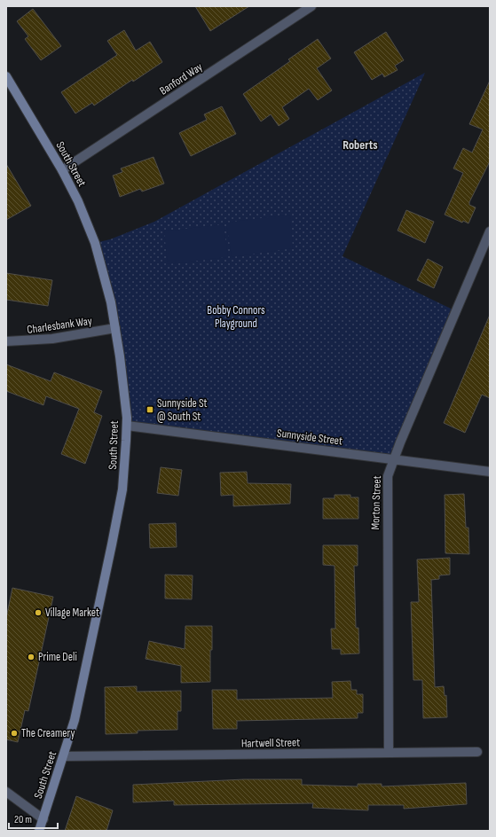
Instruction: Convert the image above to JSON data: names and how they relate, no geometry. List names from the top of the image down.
{
  "streets": {
    "main road": ["South Street"],
    "street": [
      "Banford Way",
      "Charlesbank Way",
      "Sunnyside Street",
      "Morton Street",
      "Hartwell Street"
    ]
  },
  "crossings": [
    ["Banford Way", "South Street"],
    ["South Street", "Charlesbank Way"],
    ["South Street", "Sunnyside Street"],
    ["South Street", "Hartwell Street"],
    ["Sunnyside Street", "Morton Street"],
    ["Morton Street", "Hartwell Street"]
  ],
  "districts": ["Roberts"],
  "parks": ["Bobby Connors Playground"],
  "places": {
    "transit": ["Sunnyside St @ South St"],
    "other": ["Village Market", "Prime Deli", "The Creamery"]
  },
  "scale_bar": "20 m"
}
